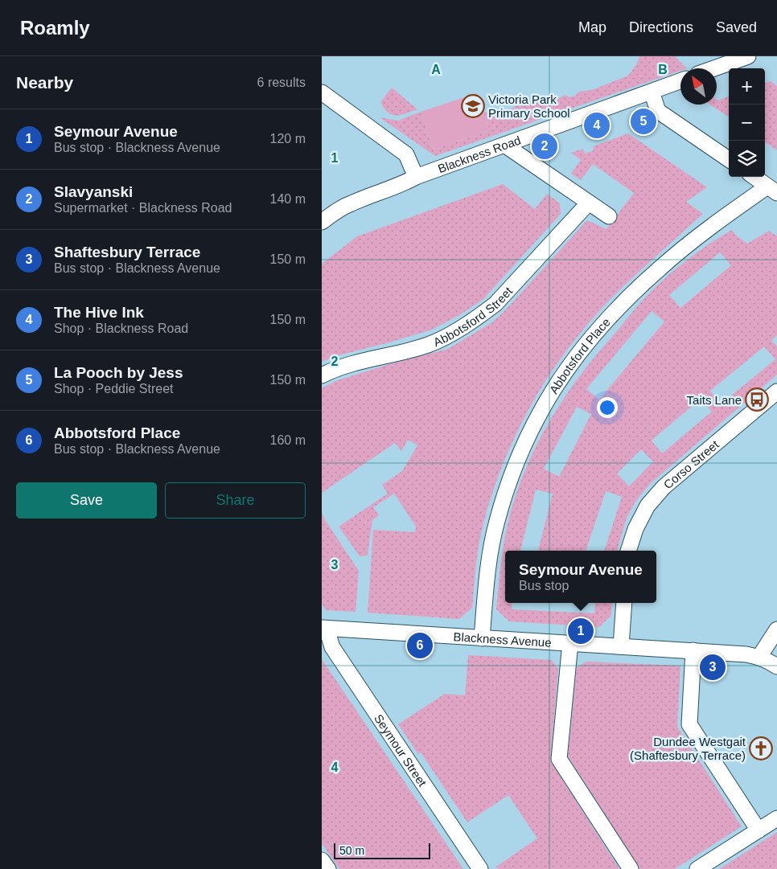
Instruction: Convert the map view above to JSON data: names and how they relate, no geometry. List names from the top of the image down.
{
  "streets": {
    "street": [
      "Blackness Road",
      "Abbotsford Street",
      "Abbotsford Place",
      "Corso Street",
      "Blackness Avenue",
      "Seymour Street"
    ]
  },
  "crossings": [
    ["Abbotsford Place", "Blackness Avenue"],
    ["Blackness Avenue", "Seymour Street"]
  ],
  "places": {
    "school or university": ["Victoria Park Primary School"],
    "bus stop": ["Taits Lane"],
    "church": ["Dundee Westgait (Shaftesbury Terrace)"]
  },
  "scale_bar": "50 m",
  "north": "top left",
  "page": {
    "header": "Roamly",
    "nav": ["Map", "Directions", "Saved"],
    "heading": ["Nearby", "6 results"],
    "map_buttons": ["+", "−"],
    "pins": [
      "5",
      "4",
      "2",
      "1",
      "6",
      "3"
    ],
    "list": [
      {
        "mark": "1",
        "name": "Seymour Avenue",
        "note": "Bus stop · Blackness Avenue",
        "value": "120 m"
      },
      {
        "mark": "2",
        "name": "Slavyanski",
        "note": "Supermarket · Blackness Road",
        "value": "140 m"
      },
      {
        "mark": "3",
        "name": "Shaftesbury Terrace",
        "note": "Bus stop · Blackness Avenue",
        "value": "150 m"
      },
      {
        "mark": "4",
        "name": "The Hive Ink",
        "note": "Shop · Blackness Road",
        "value": "150 m"
      },
      {
        "mark": "5",
        "name": "La Pooch by Jess",
        "note": "Shop · Peddie Street",
        "value": "150 m"
      },
      {
        "mark": "6",
        "name": "Abbotsford Place",
        "note": "Bus stop · Blackness Avenue",
        "value": "160 m"
      }
    ],
    "buttons": ["Save", "Share"],
    "popup": ["Seymour Avenue", "Bus stop"],
    "scale": "50 m"
  },
  "grid": {
    "columns": ["A", "B"],
    "rows": [
      "1",
      "2",
      "3",
      "4"
    ]
  }
}
